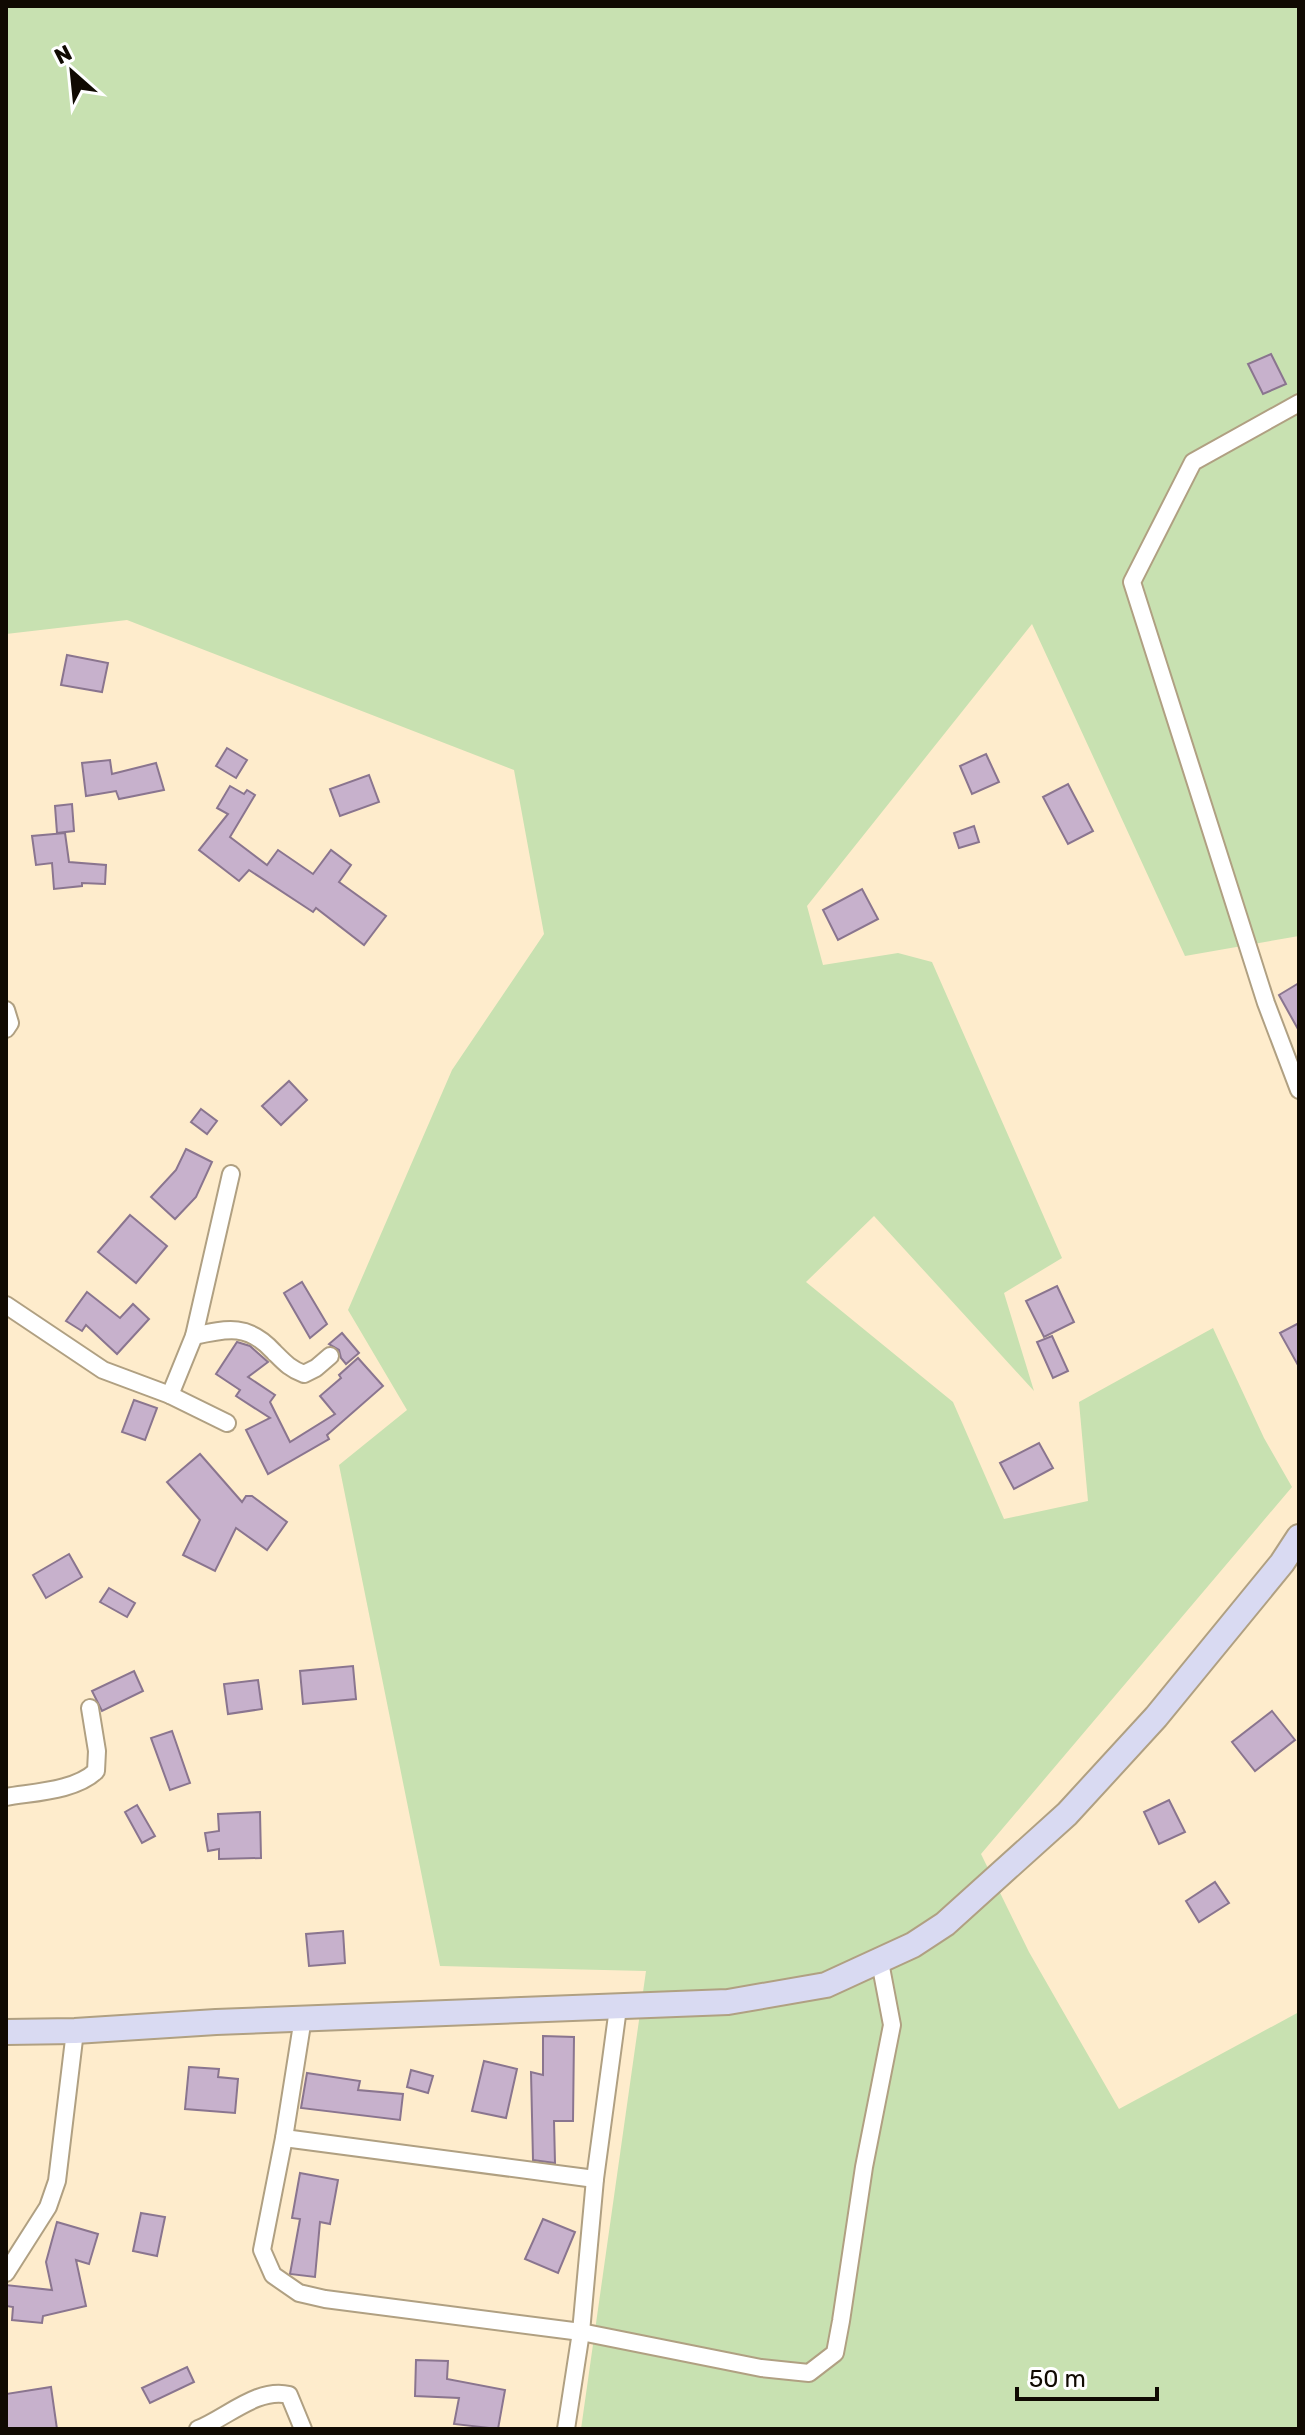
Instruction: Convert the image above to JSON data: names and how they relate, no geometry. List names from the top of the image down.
{
  "scale_bar": "50 m",
  "north": "top left"
}
